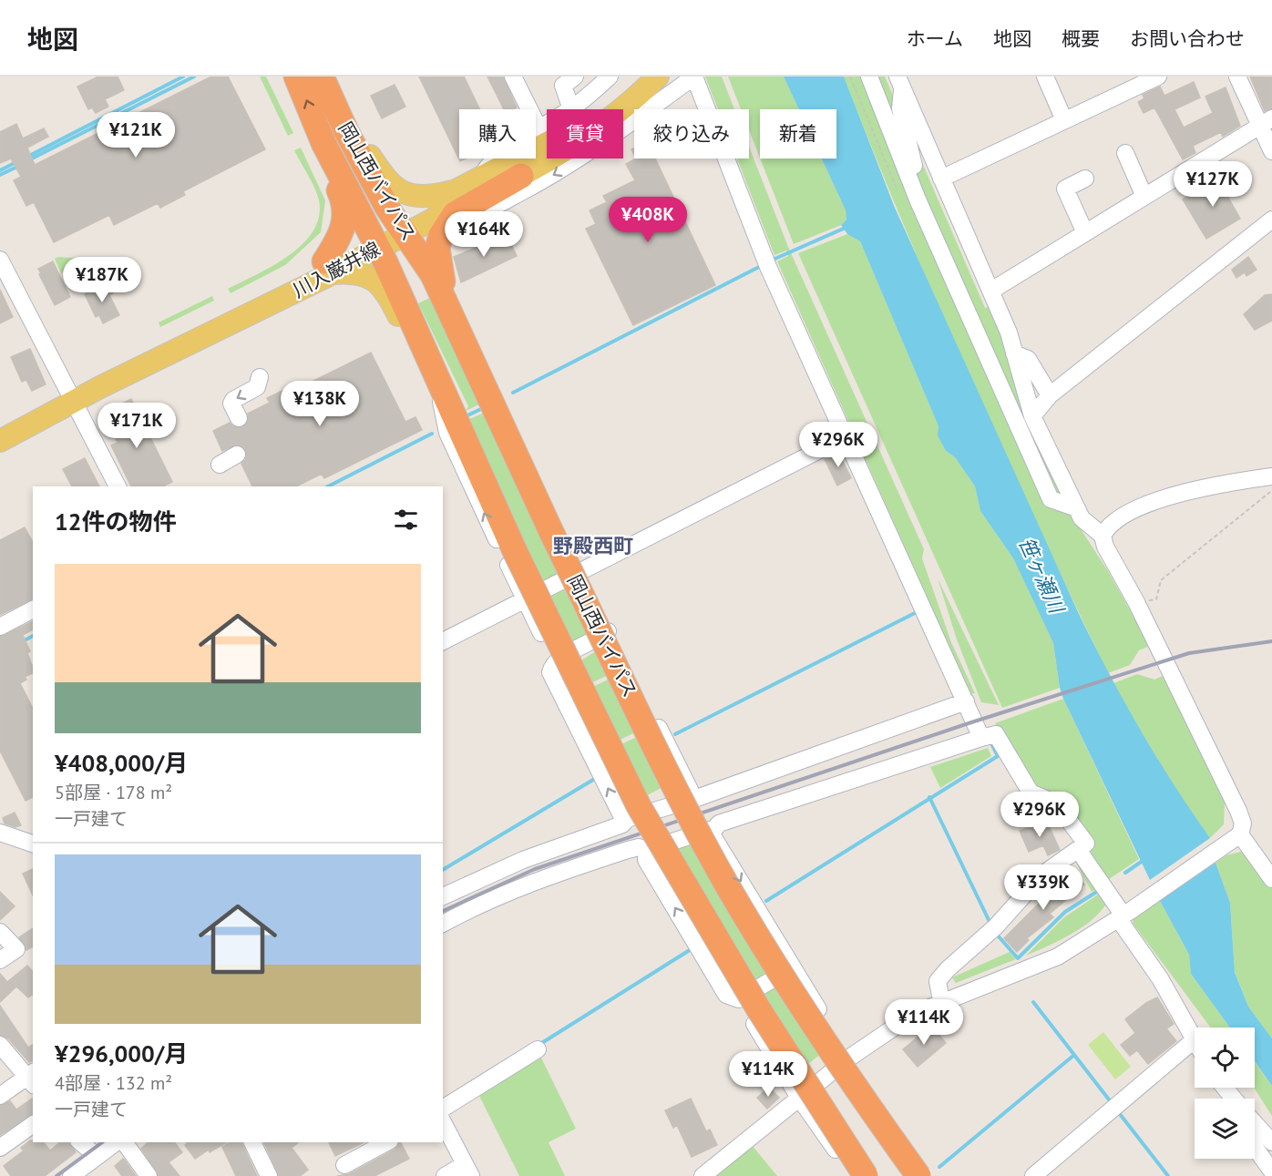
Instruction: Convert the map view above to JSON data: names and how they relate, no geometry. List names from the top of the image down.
{
  "streets": {
    "highway": ["岡山西バイパス"],
    "main road": ["川入巌井線"]
  },
  "crossings": [
    ["岡山西バイパス", "川入巌井線"]
  ],
  "districts": ["野殿西町"],
  "water": ["笹ヶ瀬川"],
  "page": {
    "header": "地図",
    "nav": [
      "ホーム",
      "地図",
      "概要",
      "お問い合わせ"
    ],
    "chip": [
      "購入",
      "賃貸",
      "絞り込み",
      "新着"
    ],
    "price": [
      "¥121K",
      "¥127K",
      "¥408K",
      "¥164K",
      "¥187K",
      "¥138K",
      "¥171K",
      "¥296K",
      "¥296K",
      "¥339K",
      "¥114K",
      "¥114K"
    ],
    "heading": "12件の物件",
    "list": [
      {
        "name": "¥408,000/月",
        "note": "5部屋 · 178 m² · 一戸建て"
      },
      {
        "name": "¥296,000/月",
        "note": "4部屋 · 132 m² · 一戸建て"
      }
    ]
  }
}
